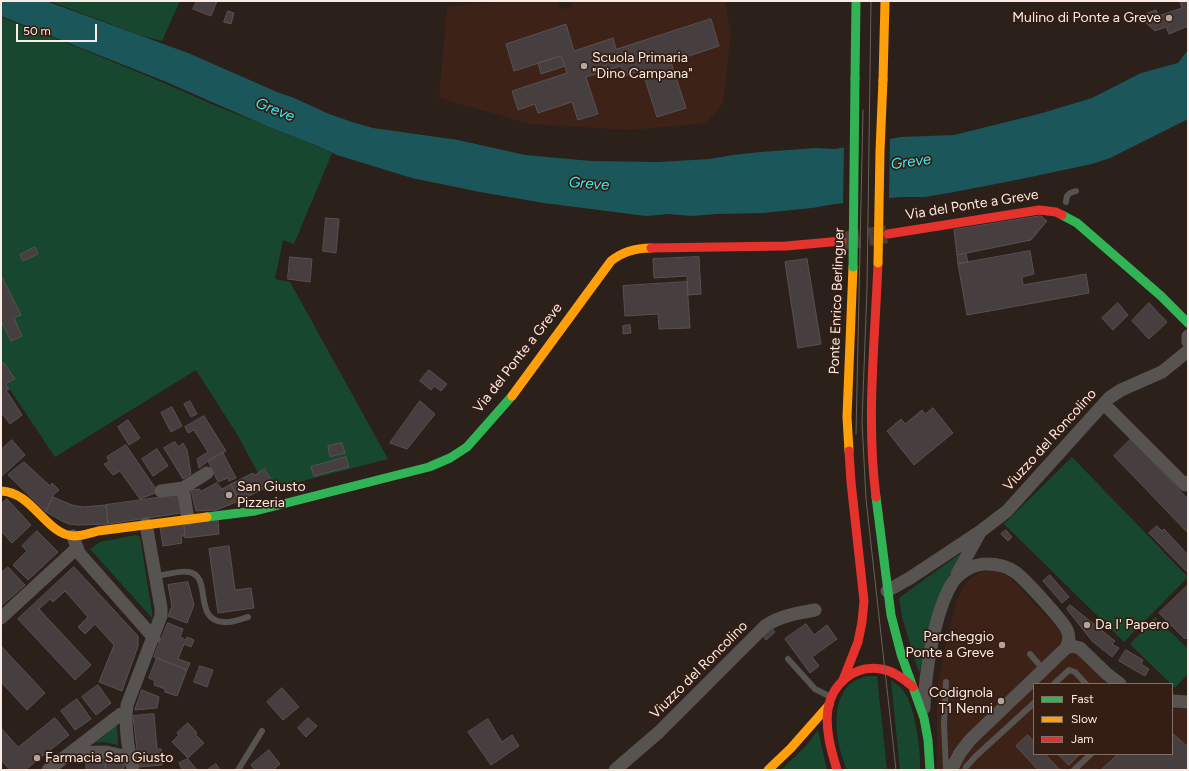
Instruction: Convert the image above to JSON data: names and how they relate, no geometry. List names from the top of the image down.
{
  "streets": {
    "main road": ["Via del Ponte a Greve", "Ponte Enrico Berlinguer"],
    "street": ["Viuzzo del Roncolino"]
  },
  "water": ["Greve"],
  "places": [
    "Mulino di Ponte a Greve",
    "Scuola Primaria \"Dino Campana\"",
    "San Giusto Pizzeria",
    "Da I' Papero",
    "Parcheggio Ponte a Greve",
    "Codignola T1 Nenni",
    "Farmacia San Giusto"
  ],
  "legend": ["Fast", "Slow", "Jam"],
  "scale_bar": "50 m"
}
